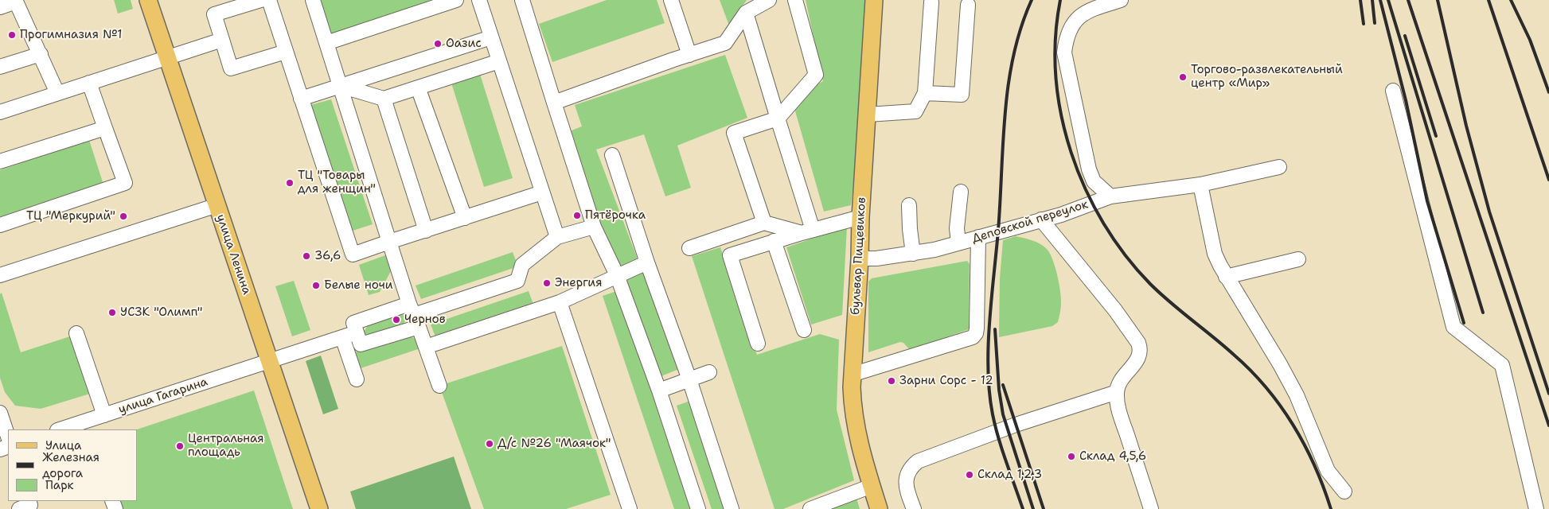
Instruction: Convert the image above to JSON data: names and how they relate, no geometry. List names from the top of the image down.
{
  "streets": {
    "main road": ["улица Ленина", "бульвар Пищевиков"],
    "street": ["Деповской переулок", "улица Гагарина"]
  },
  "crossings": [
    ["Деповской переулок", "бульвар Пищевиков"],
    ["улица Ленина", "улица Гагарина"]
  ],
  "places": [
    "Прогимназия №1",
    "Оазис",
    "Торгово-развлекательный центр «Мир»",
    "ТЦ \"Товары для женщин\"",
    "Пятёрочка",
    "ТЦ \"Меркурий\"",
    "36,6",
    "Энергия",
    "Белые ночи",
    "УСЗК \"Олимп\"",
    "Чернов",
    "Зарни Сорс - 12",
    "Д/с №26 \"Маячок\"",
    "Центральная площадь",
    "Склад 4,5,6",
    "Склад 1,2,3"
  ],
  "legend": ["Улица", "Железная дорога", "Парк"]
}
